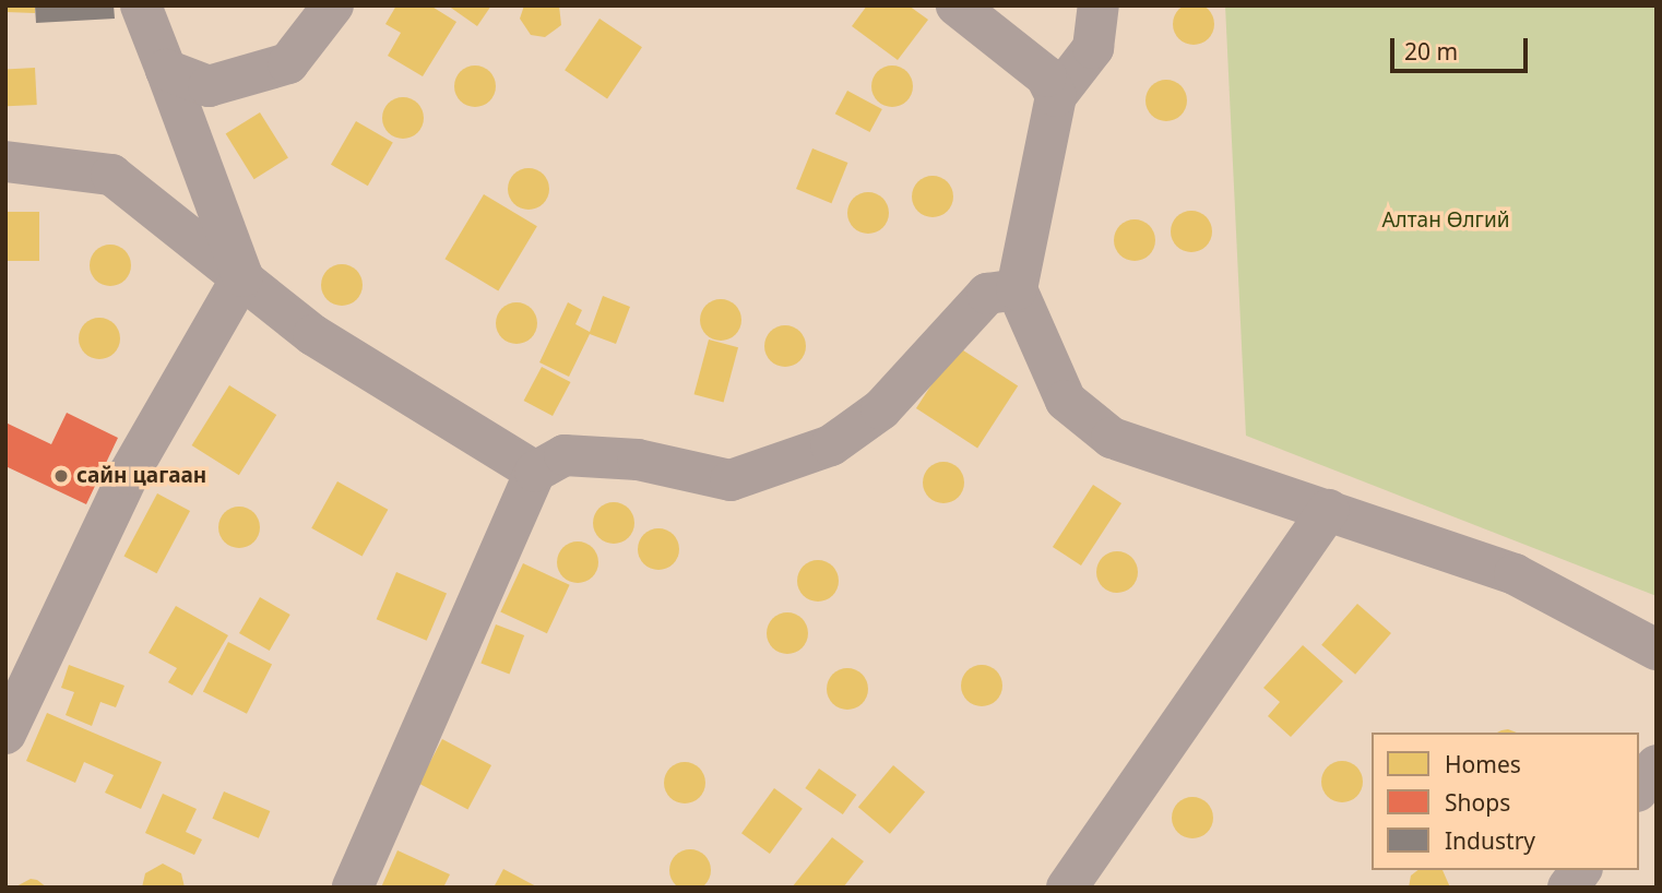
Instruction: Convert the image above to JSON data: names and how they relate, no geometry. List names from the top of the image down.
{
  "parks": ["Алтан Өлгий"],
  "places": ["сайн цагаан"],
  "legend": ["Homes", "Shops", "Industry"],
  "scale_bar": "20 m"
}
